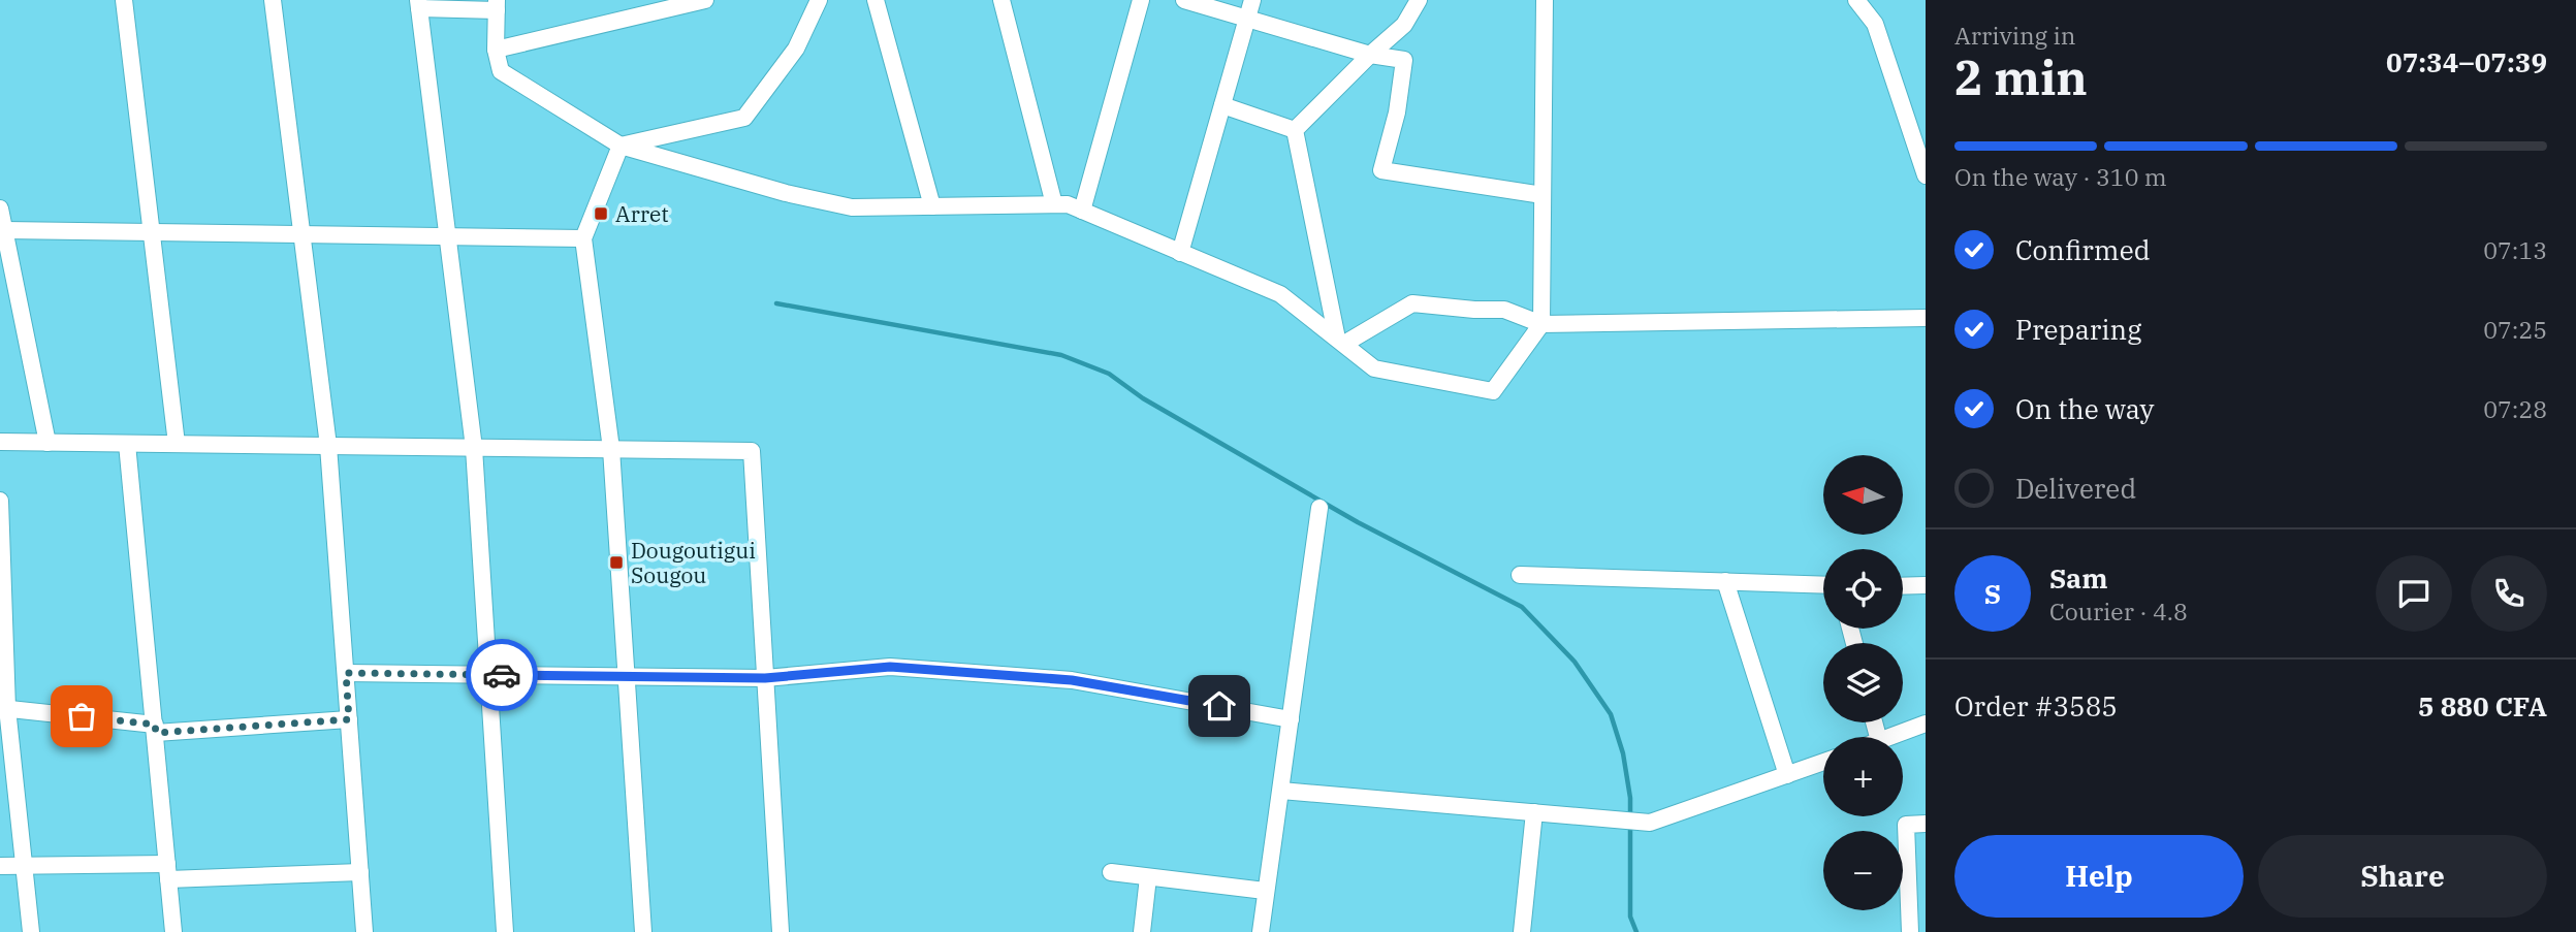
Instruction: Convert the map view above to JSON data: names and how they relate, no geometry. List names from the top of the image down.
{
  "places": {
    "transit": ["Arret", "Dougoutigui Sougou"]
  },
  "north": "left",
  "page": {
    "heading": ["2 min", "Arriving in", "07:34–07:39"],
    "panel": [
      "Sam",
      "Courier · 4.8",
      "Order #3585",
      "5 880 CFA"
    ],
    "bar": "On the way · 310 m",
    "list": [
      ["Confirmed", "07:13"],
      ["Preparing", "07:25"],
      ["On the way", "07:28"],
      "Delivered"
    ],
    "map_buttons": ["+", "−"],
    "round": "S",
    "buttons": ["Help", "Share"]
  }
}
